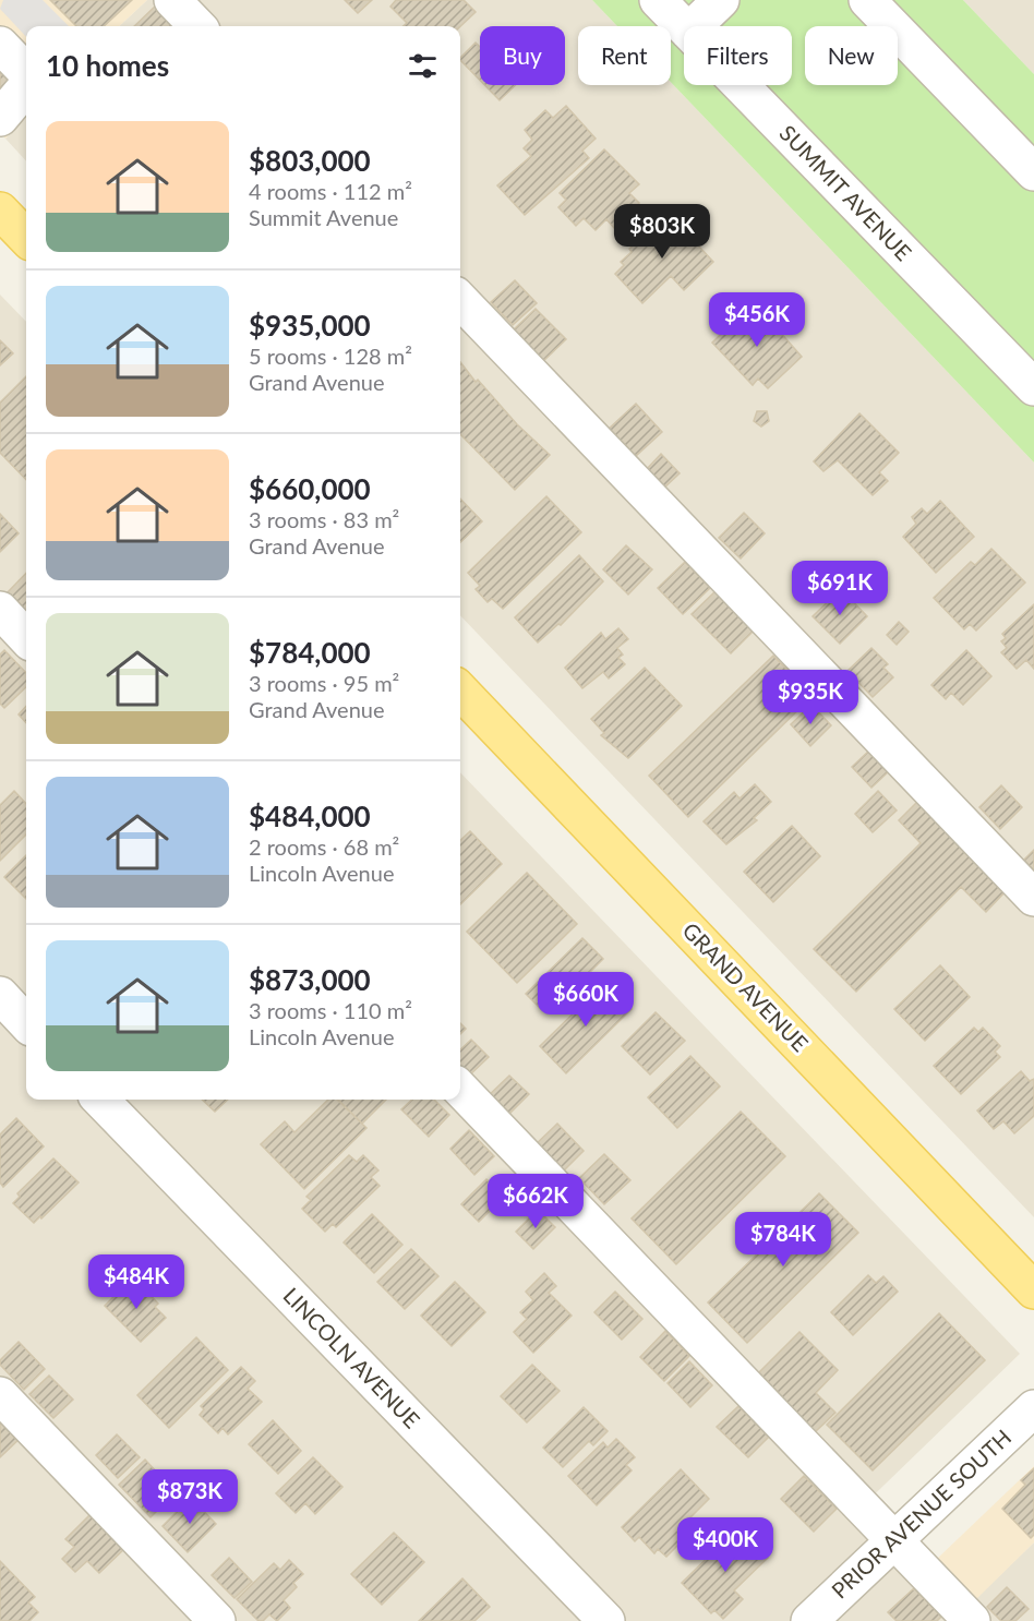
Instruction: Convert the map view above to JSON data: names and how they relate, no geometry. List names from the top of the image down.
{
  "streets": {
    "main road": ["GRAND AVENUE"],
    "street": ["SUMMIT AVENUE", "LINCOLN AVENUE", "PRIOR AVENUE SOUTH"]
  },
  "page": {
    "chip": [
      "Buy",
      "Rent",
      "Filters",
      "New"
    ],
    "heading": "10 homes",
    "list": [
      {
        "name": "$803,000",
        "note": "4 rooms · 112 m² · Summit Avenue"
      },
      {
        "name": "$935,000",
        "note": "5 rooms · 128 m² · Grand Avenue"
      },
      {
        "name": "$660,000",
        "note": "3 rooms · 83 m² · Grand Avenue"
      },
      {
        "name": "$784,000",
        "note": "3 rooms · 95 m² · Grand Avenue"
      },
      {
        "name": "$484,000",
        "note": "2 rooms · 68 m² · Lincoln Avenue"
      },
      {
        "name": "$873,000",
        "note": "3 rooms · 110 m² · Lincoln Avenue"
      }
    ],
    "price": [
      "$803K",
      "$456K",
      "$691K",
      "$935K",
      "$660K",
      "$662K",
      "$784K",
      "$484K",
      "$873K",
      "$400K"
    ]
  }
}
